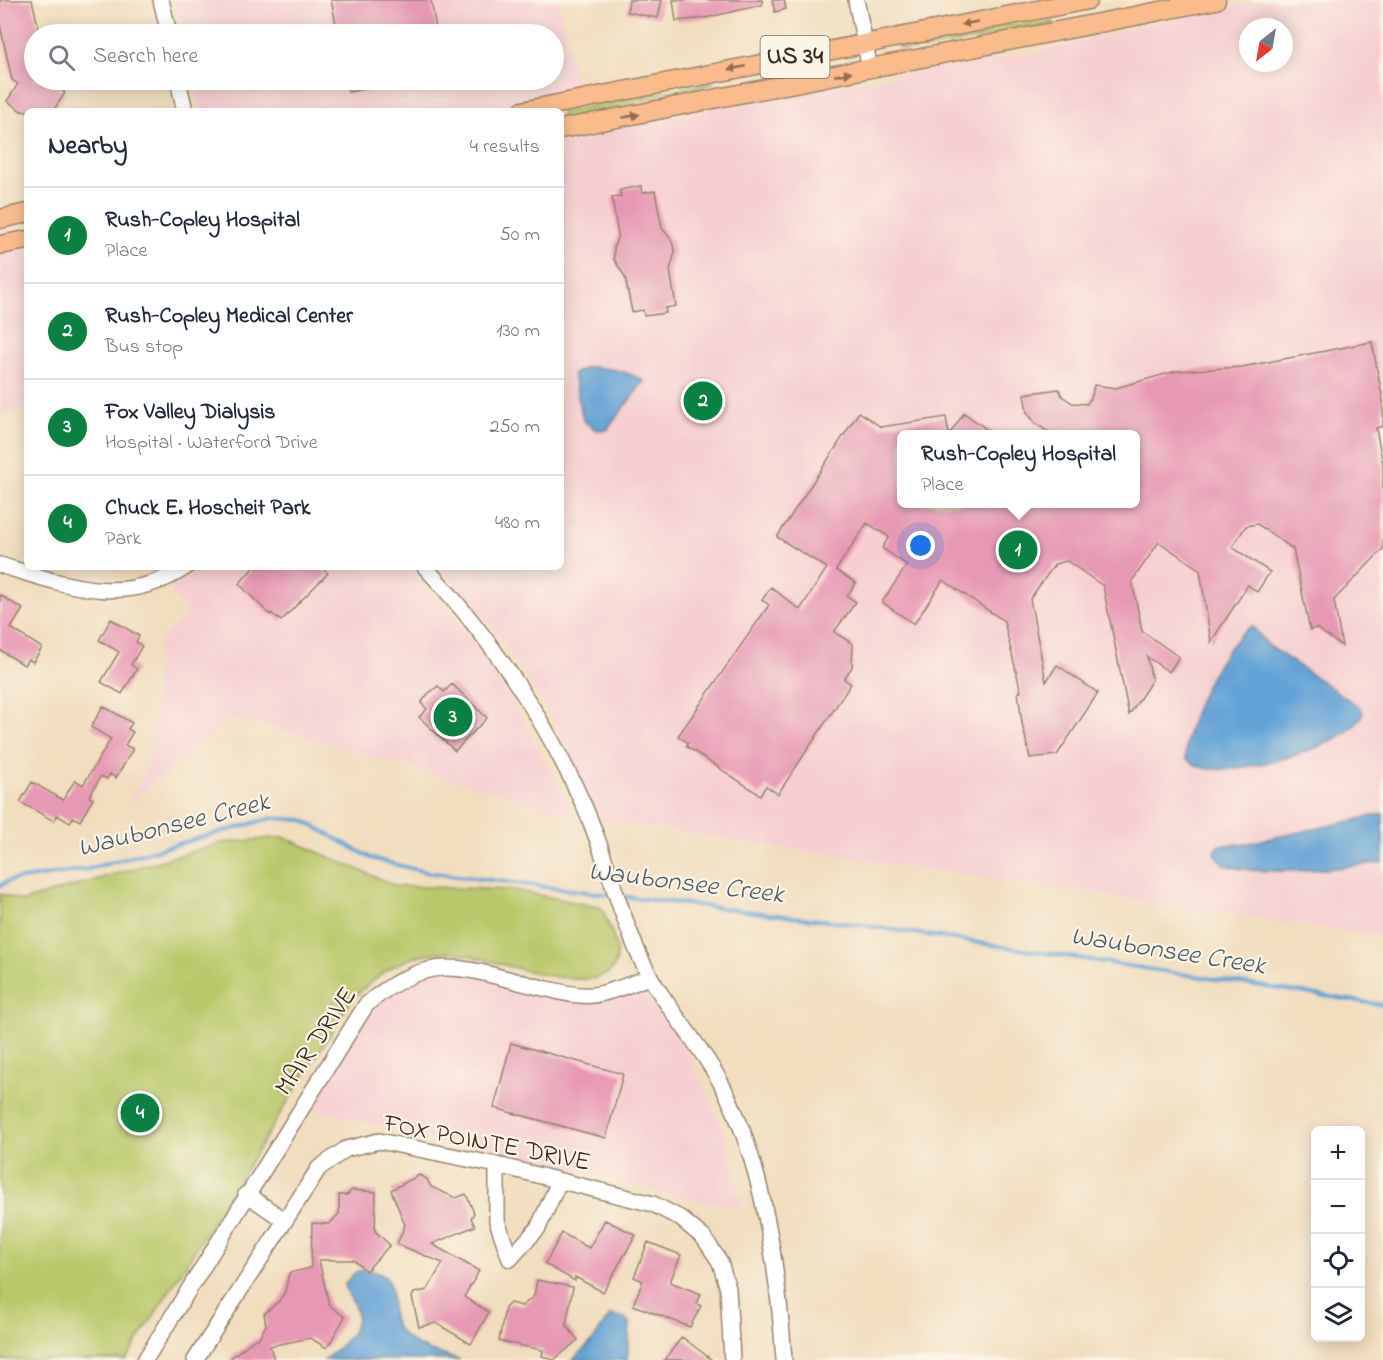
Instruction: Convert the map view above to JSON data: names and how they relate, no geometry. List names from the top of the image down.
{
  "streets": {
    "main road": ["US 34"],
    "street": ["MAIR DRIVE", "FOX POINTE DRIVE"]
  },
  "water": ["Waubonsee Creek"],
  "north": "bottom left",
  "page": {
    "search": "Search here",
    "heading": ["Nearby", "4 results"],
    "list": [
      {
        "mark": "1",
        "name": "Rush-Copley Hospital",
        "note": "Place",
        "value": "50 m"
      },
      {
        "mark": "2",
        "name": "Rush-Copley Medical Center",
        "note": "Bus stop",
        "value": "130 m"
      },
      {
        "mark": "3",
        "name": "Fox Valley Dialysis",
        "note": "Hospital · Waterford Drive",
        "value": "250 m"
      },
      {
        "mark": "4",
        "name": "Chuck E. Hoscheit Park",
        "note": "Park",
        "value": "480 m"
      }
    ],
    "pins": [
      "2",
      "1",
      "3",
      "4"
    ],
    "popup": ["Rush-Copley Hospital", "Place"],
    "map_buttons": ["+", "−"]
  }
}
